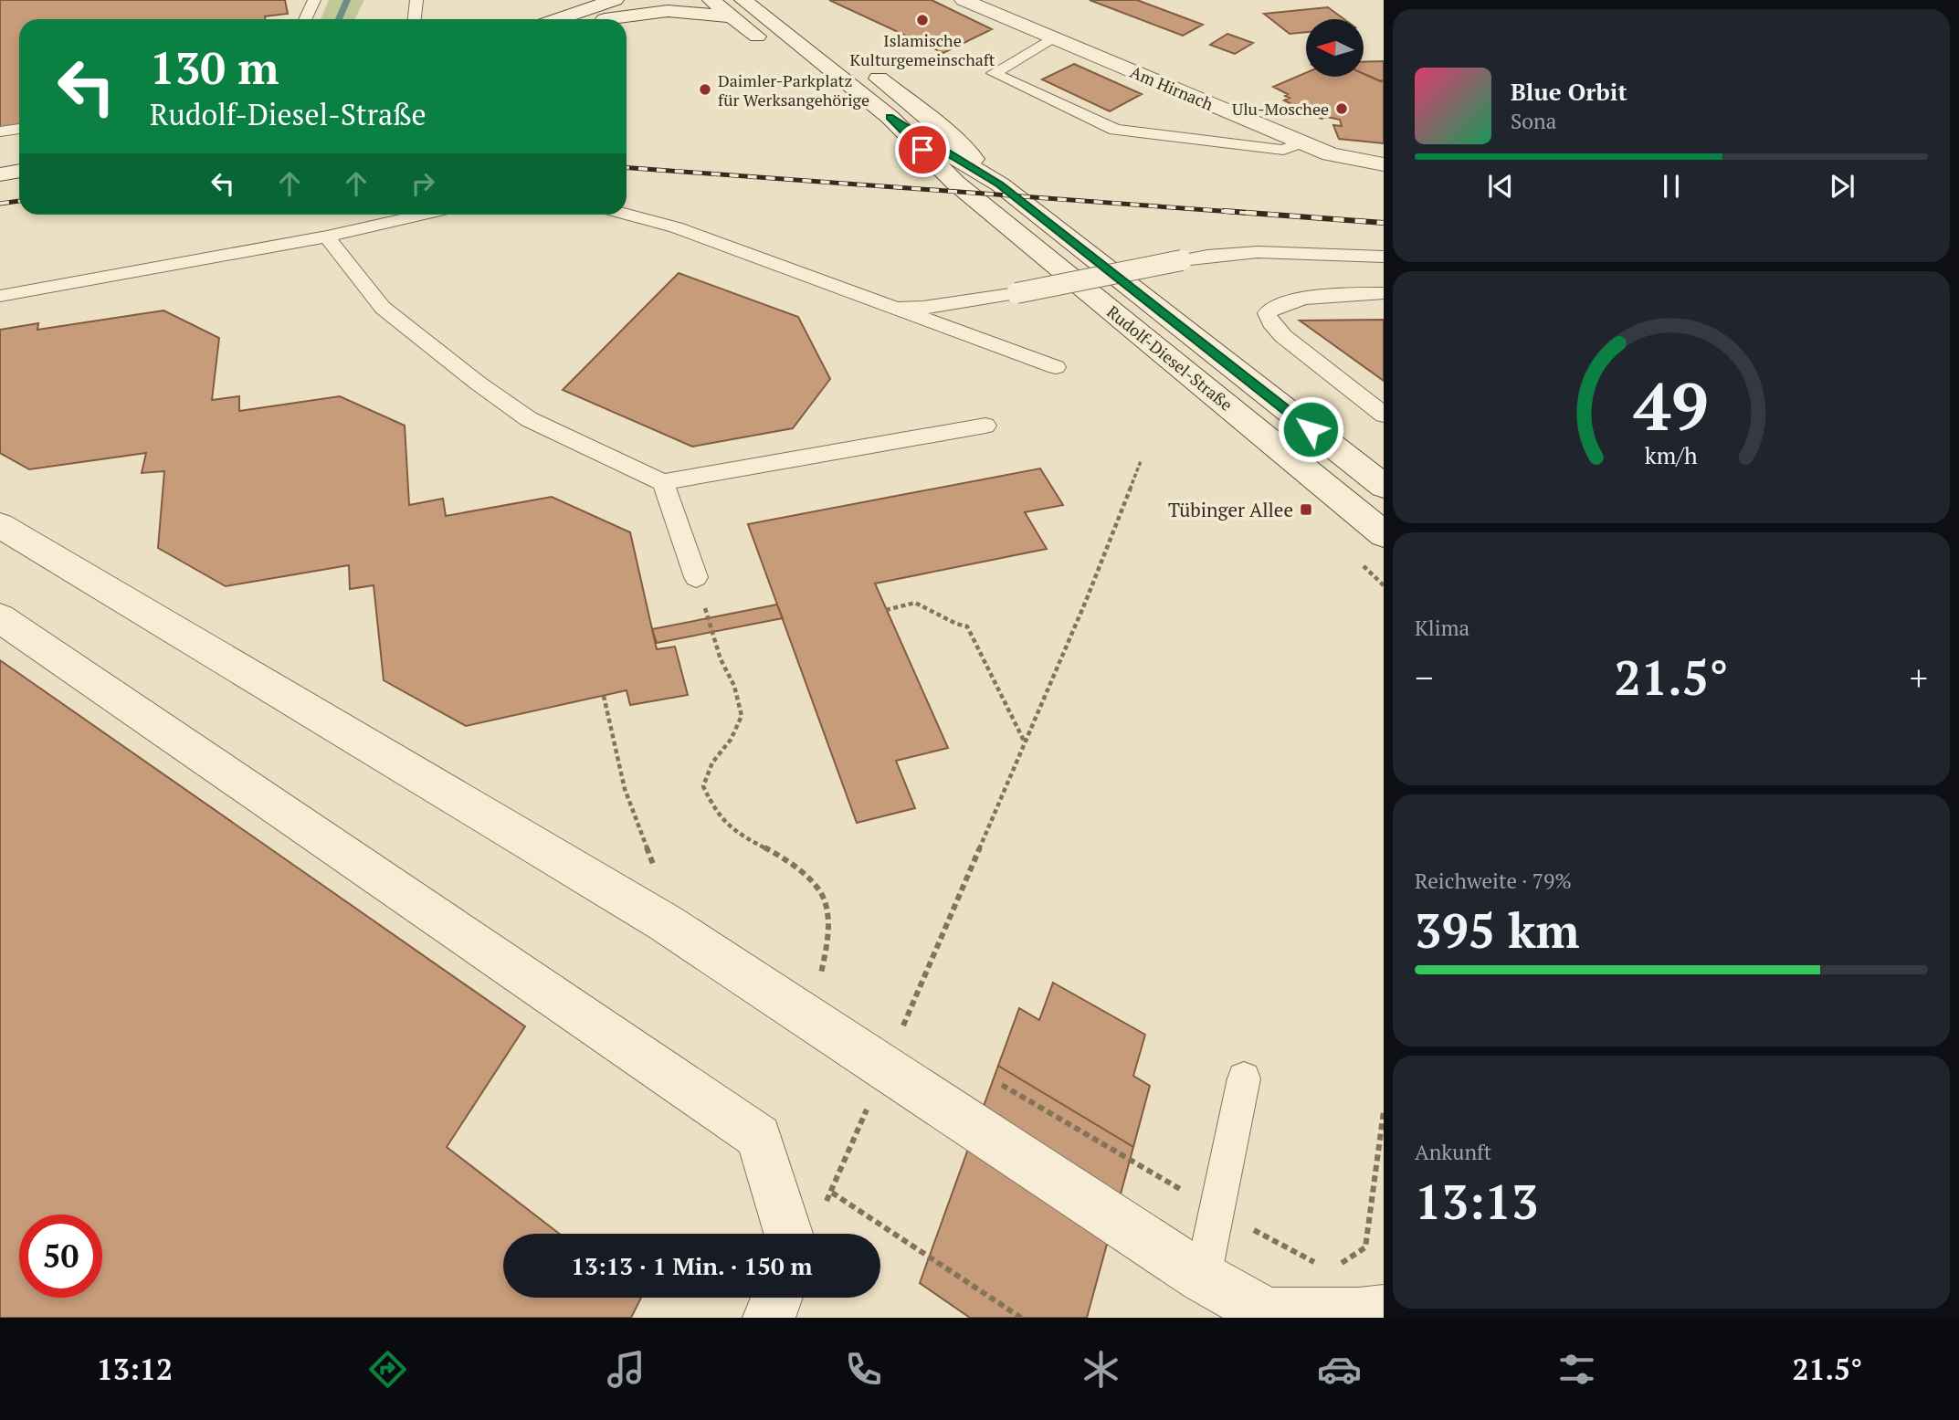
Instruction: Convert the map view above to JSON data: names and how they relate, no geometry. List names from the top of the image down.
{
  "streets": {
    "main road": ["Am Hirnach", "Rudolf-Diesel-Straße"]
  },
  "places": {
    "other": ["Islamische Kulturgemeinschaft", "Daimler-Parkplatz für Werksangehörige", "Ulu-Moschee"],
    "transit": ["Tübinger Allee"]
  },
  "north": "left",
  "page": {
    "turn": ["130 m", "Rudolf-Diesel-Straße"],
    "song": ["Blue Orbit", "Sona"],
    "tile": [
      "Klima",
      ["Reichweite · 79%", "395 km"],
      ["Ankunft", "13:13"]
    ],
    "heat": ["−", "21.5°", "+"],
    "limit": "50",
    "trip": "13:13 · 1 Min. · 150 m",
    "tabs": ["13:12", "21.5°"],
    "gauge": ["49", "km/h"]
  }
}
